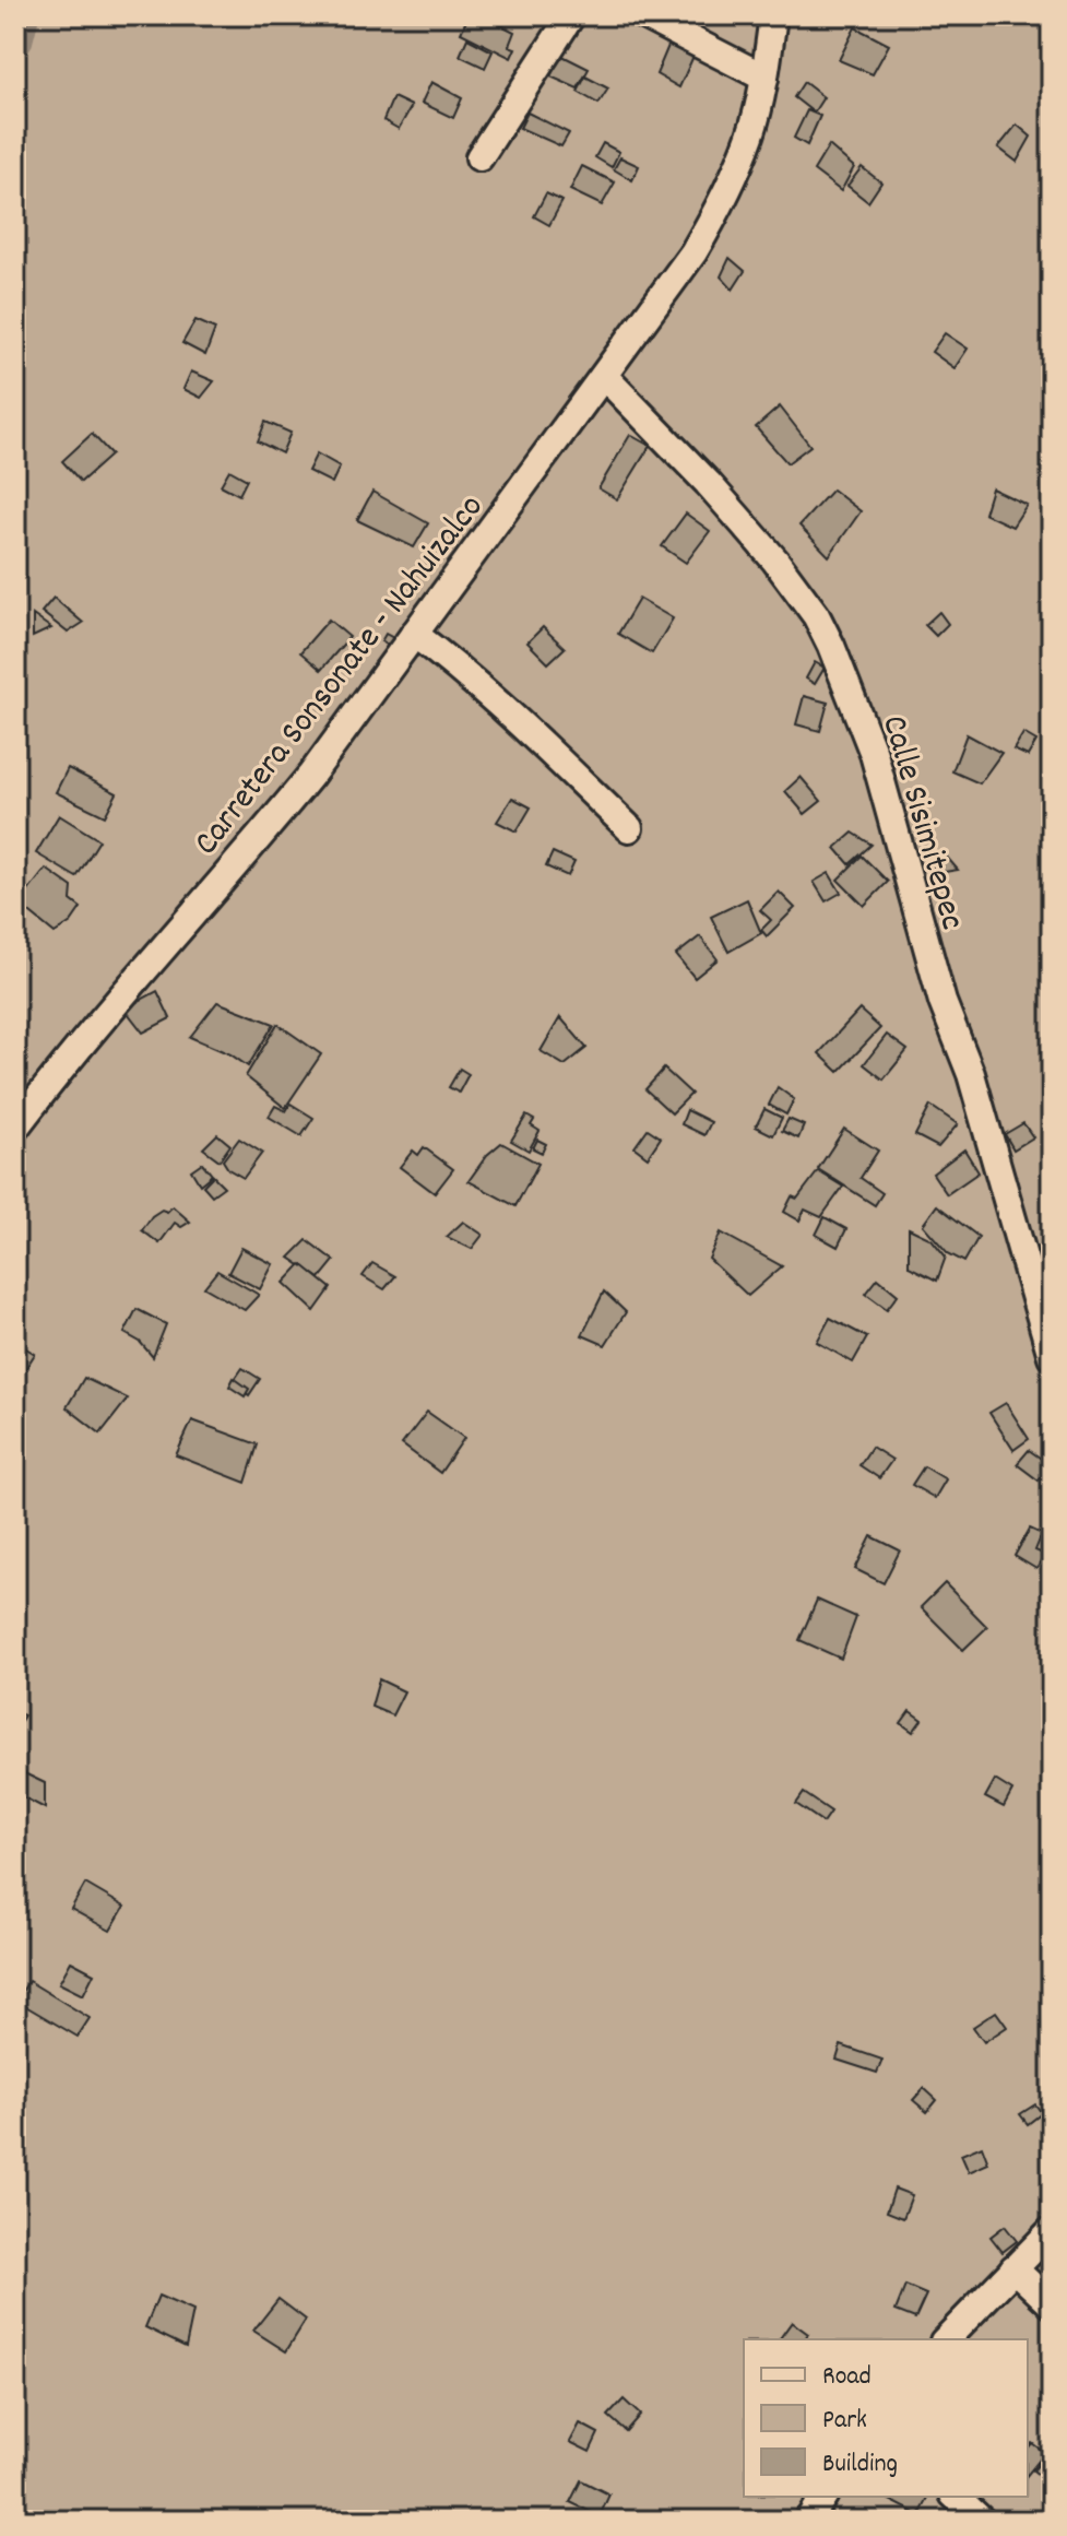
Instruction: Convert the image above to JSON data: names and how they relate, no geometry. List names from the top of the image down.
{
  "streets": {
    "street": ["Carretera Sonsonate - Nahuizalco", "Calle Sisimitepec"]
  },
  "crossings": [
    ["Carretera Sonsonate - Nahuizalco", "Calle Sisimitepec"]
  ],
  "legend": ["Road", "Park", "Building"]
}
